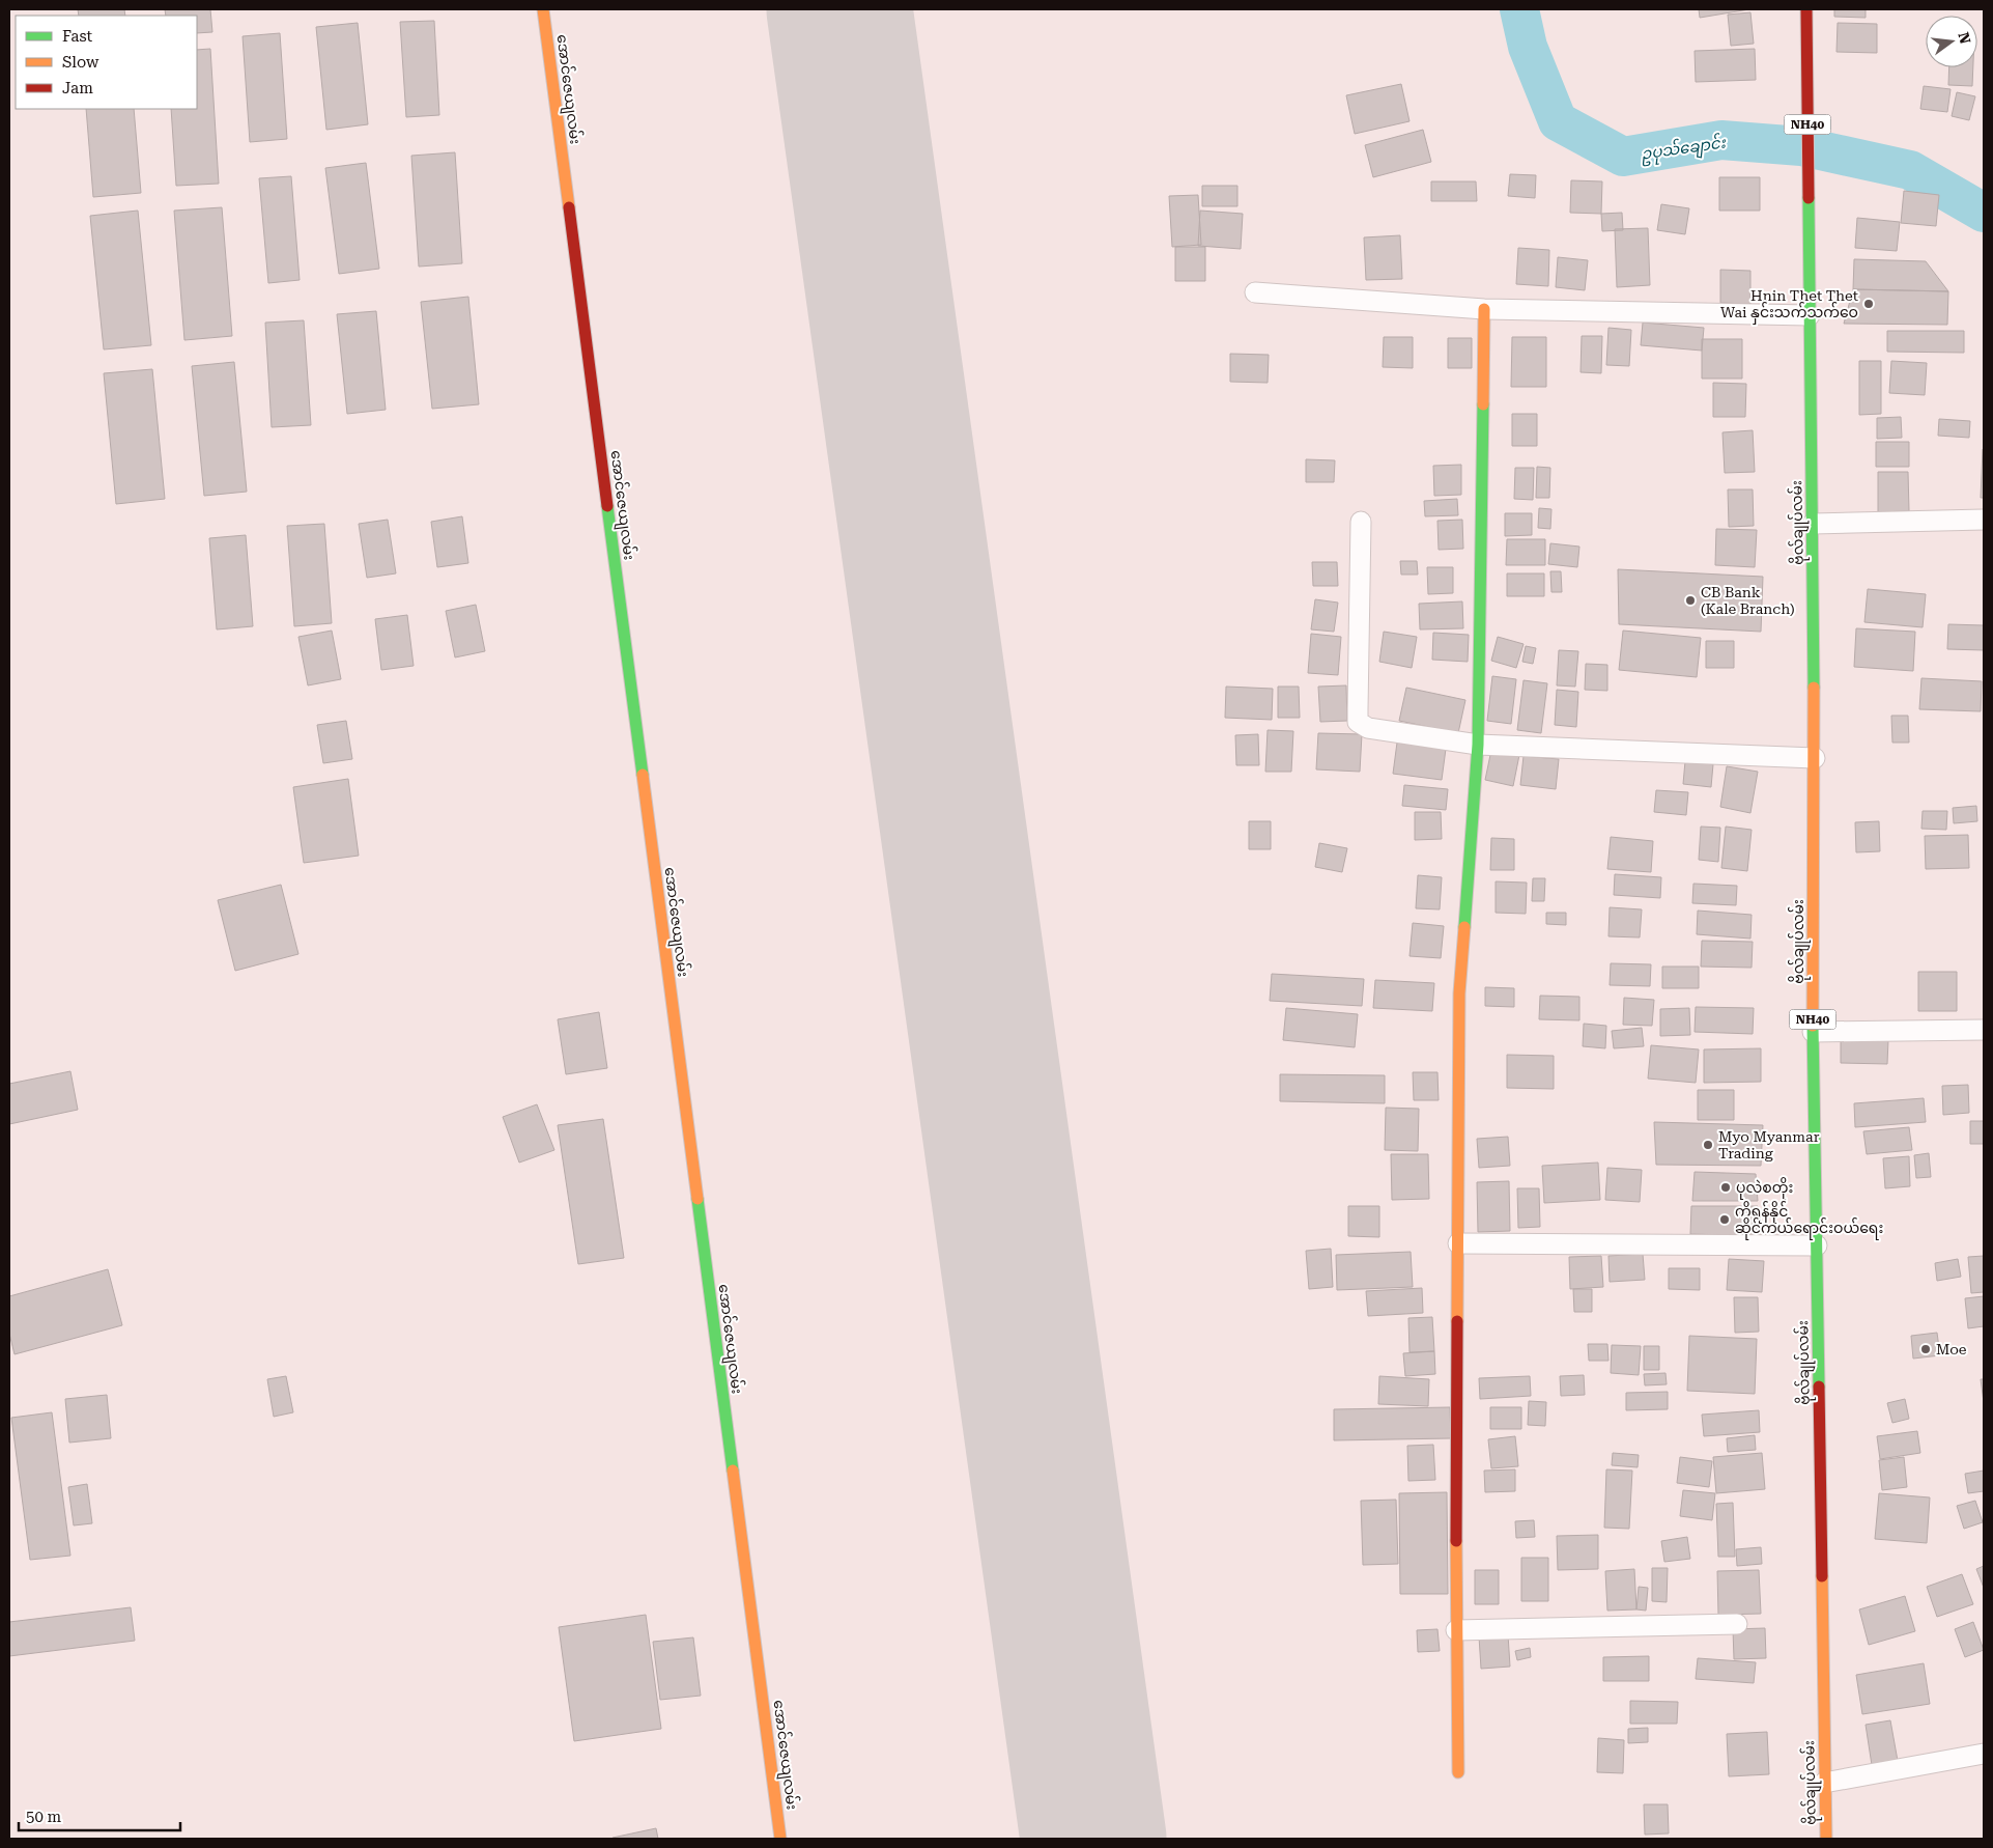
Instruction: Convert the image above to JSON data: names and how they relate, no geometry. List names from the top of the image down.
{
  "streets": {
    "main road": ["အောင်ဇေယျလမ်း", "NH40", "ဗိုလ်ချုပ်လမ်း"]
  },
  "water": ["ဥပုသ်ချောင်း"],
  "places": [
    "Hnin Thet Thet Wai နှင်းသက်သက်ဝေ",
    "CB Bank (Kale Branch)",
    "Myo Myanmar Trading",
    "ပုလဲစတိုး",
    "ကိုရန်နိုင် ဆိုင်ကယ်ရောင်းဝယ်ရေး",
    "Moe"
  ],
  "legend": ["Fast", "Slow", "Jam"],
  "scale_bar": "50 m",
  "north": "right"
}
